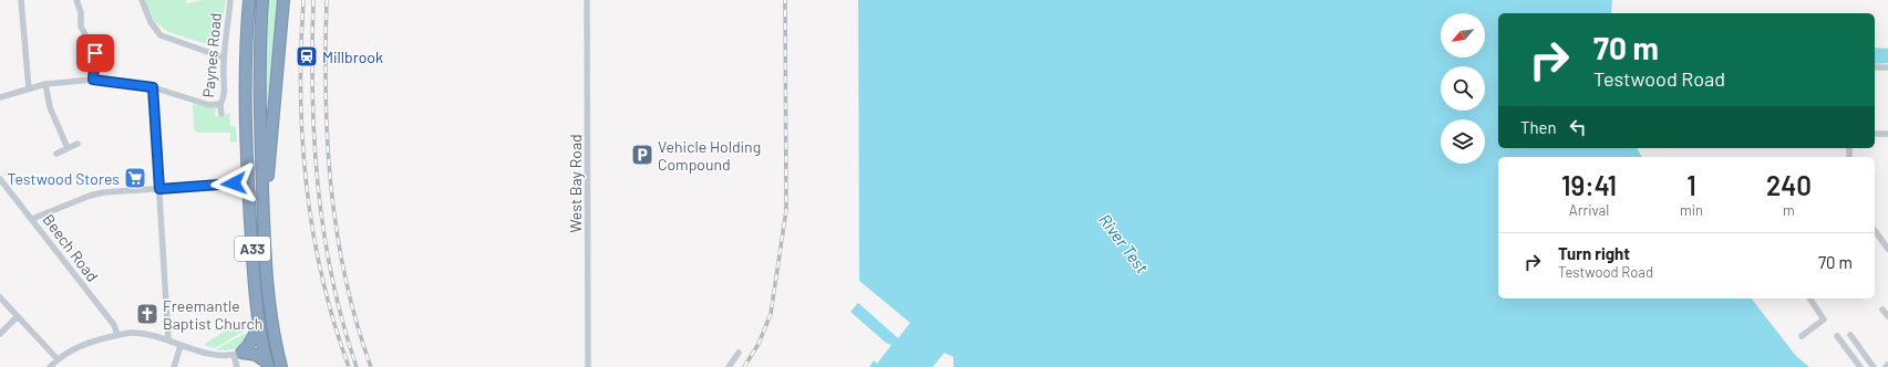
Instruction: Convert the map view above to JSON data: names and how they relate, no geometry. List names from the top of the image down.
{
  "streets": {
    "highway": ["A33"],
    "street": ["Paynes Road", "West Bay Road", "Beech Road"]
  },
  "water": ["River Test"],
  "places": {
    "station": ["Millbrook"],
    "parking": ["Vehicle Holding Compound"],
    "supermarket": ["Testwood Stores"],
    "church": ["Freemantle Baptist Church"]
  },
  "north": "bottom left",
  "page": {
    "turn": ["70 m", "Testwood Road"],
    "then": "Then",
    "eta": [
      "19:41",
      "Arrival",
      "1",
      "min",
      "240",
      "m"
    ],
    "list": [
      {
        "name": "Turn right",
        "note": "Testwood Road",
        "value": "70 m"
      }
    ]
  }
}
